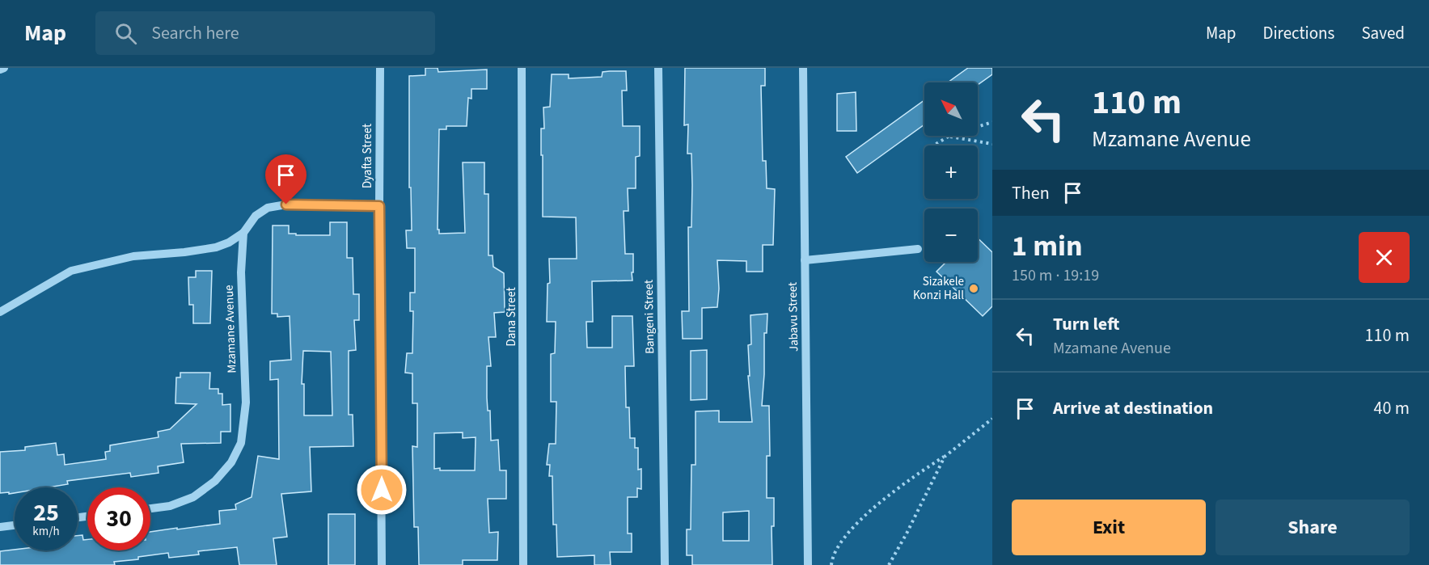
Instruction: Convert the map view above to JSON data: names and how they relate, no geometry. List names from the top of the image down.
{
  "streets": {
    "street": [
      "Dyafta Street",
      "Dana Street",
      "Bangeni Street",
      "Jabavu Street",
      "Mzamane Avenue"
    ]
  },
  "places": ["Sizakele Konzi Hall"],
  "north": "top left",
  "page": {
    "header": "Map",
    "search": "Search here",
    "nav": ["Map", "Directions", "Saved"],
    "turn": ["110 m", "Mzamane Avenue"],
    "map_buttons": ["+", "−"],
    "then": "Then",
    "heading": ["1 min", "150 m · 19:19"],
    "list": [
      {
        "name": "Turn left",
        "note": "Mzamane Avenue",
        "value": "110 m"
      },
      {
        "name": "Arrive at destination",
        "value": "40 m"
      }
    ],
    "speed": "25 km/h",
    "limit": "30",
    "buttons": ["Exit", "Share"]
  }
}
